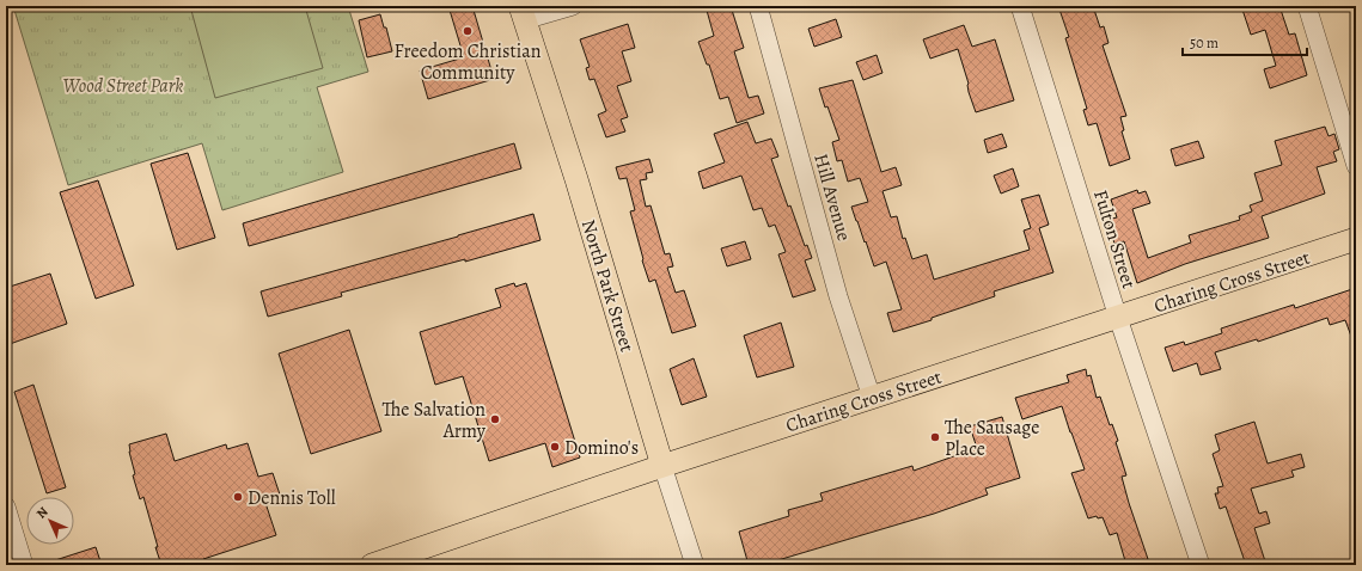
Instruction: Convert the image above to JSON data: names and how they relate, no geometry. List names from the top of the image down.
{
  "streets": {
    "main road": ["Charing Cross Street", "North Park Street"],
    "street": ["Hill Avenue", "Fulton Street"]
  },
  "crossings": [
    ["Hill Avenue", "Charing Cross Street"],
    ["Fulton Street", "Charing Cross Street"],
    ["Charing Cross Street", "North Park Street"]
  ],
  "parks": ["Wood Street Park"],
  "places": [
    "Freedom Christian Community",
    "The Salvation Army",
    "The Sausage Place",
    "Domino's",
    "Dennis Toll"
  ],
  "scale_bar": "50 m",
  "north": "top left"
}
